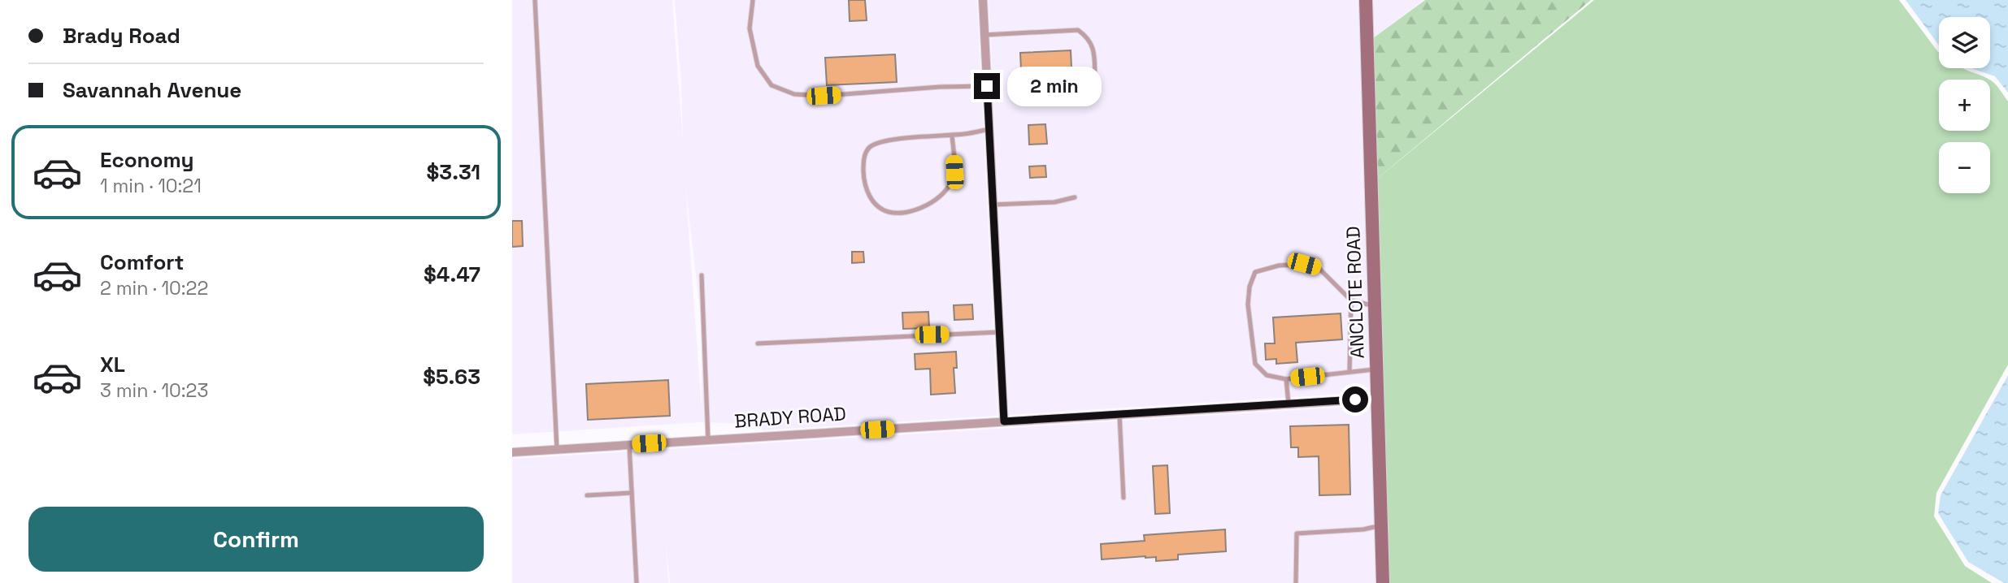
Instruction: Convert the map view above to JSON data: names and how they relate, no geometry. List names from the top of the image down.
{
  "streets": {
    "street": ["ANCLOTE ROAD", "BRADY ROAD"]
  },
  "crossings": [
    ["ANCLOTE ROAD", "BRADY ROAD"]
  ],
  "page": {
    "banner": ["Brady Road", "Savannah Avenue"],
    "map_buttons": ["+", "−"],
    "bubble": "2 min",
    "list": [
      {
        "name": "Economy",
        "note": "1 min · 10:21",
        "value": "$3.31"
      },
      {
        "name": "Comfort",
        "note": "2 min · 10:22",
        "value": "$4.47"
      },
      {
        "name": "XL",
        "note": "3 min · 10:23",
        "value": "$5.63"
      }
    ],
    "buttons": "Confirm"
  }
}
